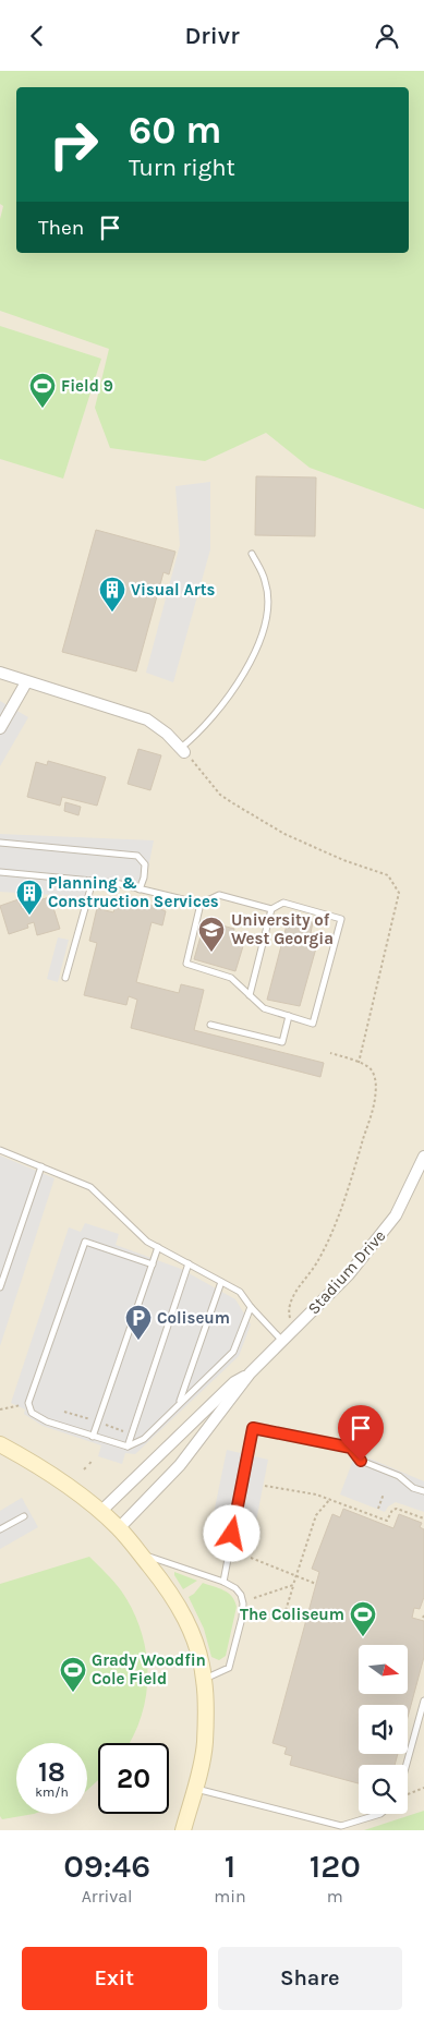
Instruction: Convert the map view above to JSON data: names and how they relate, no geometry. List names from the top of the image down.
{
  "streets": {
    "street": ["Stadium Drive"]
  },
  "places": {
    "sports": ["Field 9", "The Coliseum", "Grady Woodfin Cole Field"],
    "building": ["Visual Arts", "Planning & Construction Services"],
    "school or university": ["University of West Georgia"],
    "parking": ["Coliseum"]
  },
  "north": "right",
  "page": {
    "header": "Drivr",
    "turn": ["60 m", "Turn right"],
    "then": "Then",
    "speed": "18 km/h",
    "limit": "20",
    "eta": [
      "09:46",
      "Arrival",
      "1",
      "min",
      "120",
      "m"
    ],
    "buttons": ["Exit", "Share"]
  }
}
